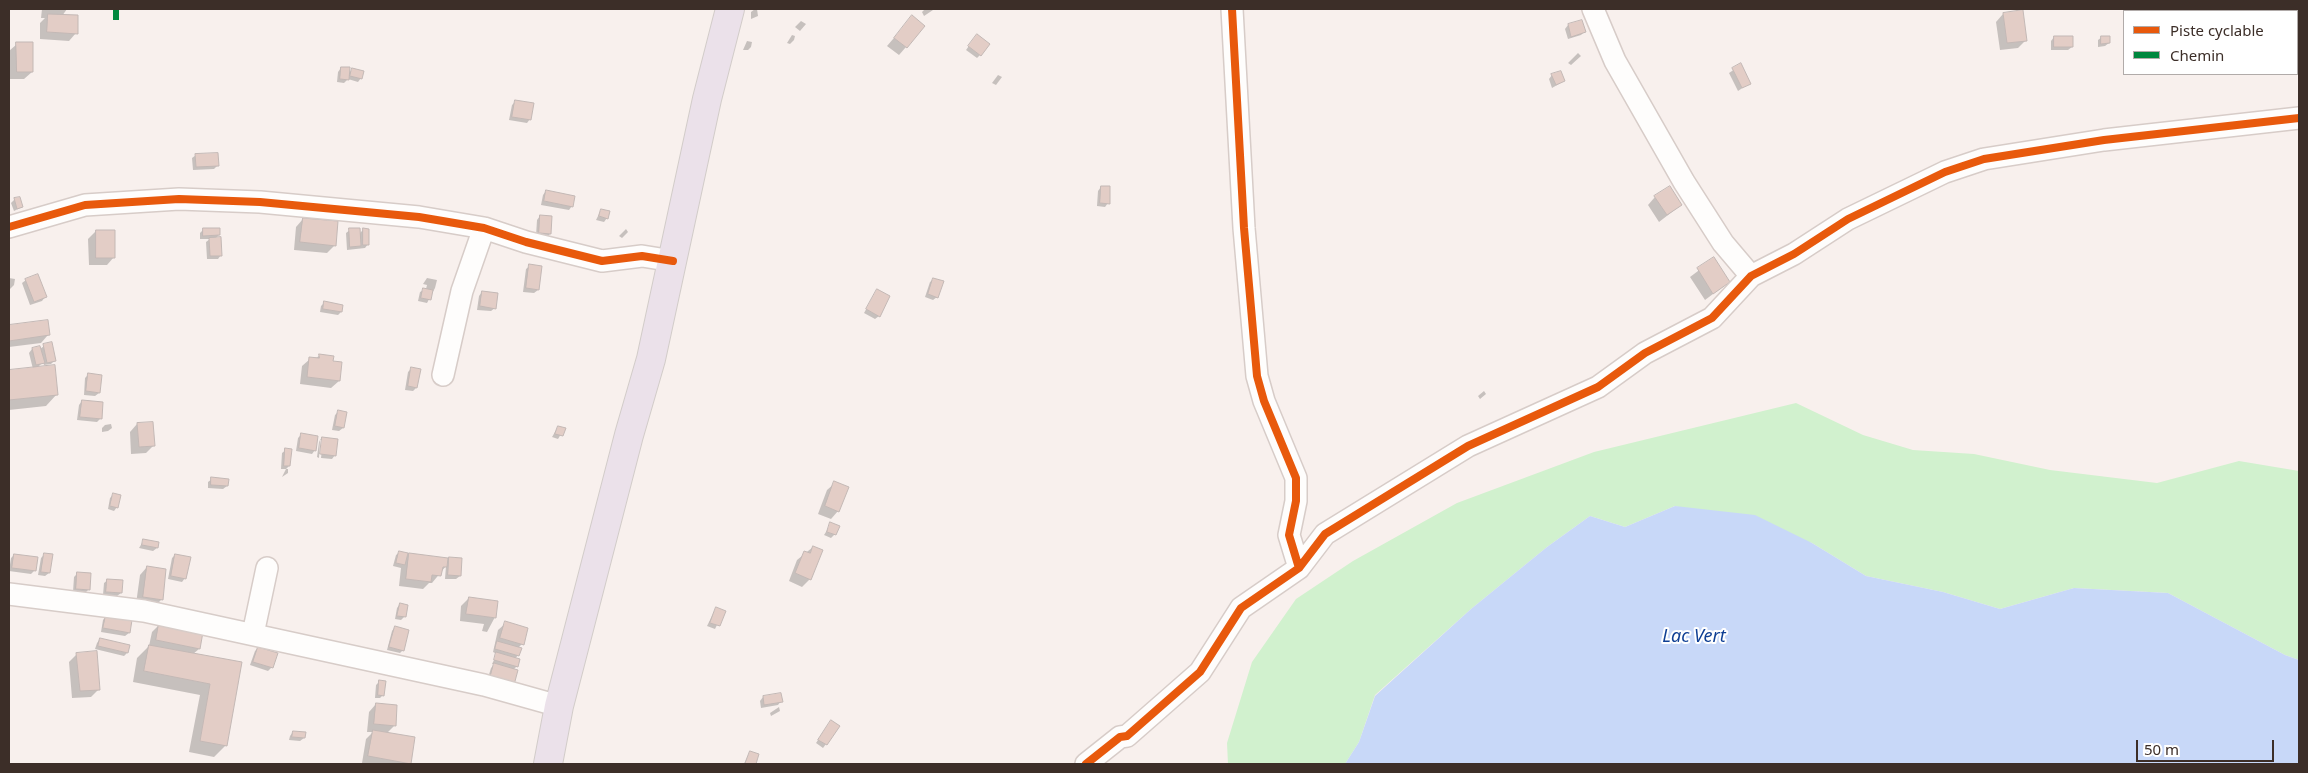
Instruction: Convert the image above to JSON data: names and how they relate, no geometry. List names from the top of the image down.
{
  "water": ["Lac Vert"],
  "legend": ["Piste cyclable", "Chemin"],
  "scale_bar": "50 m"
}
